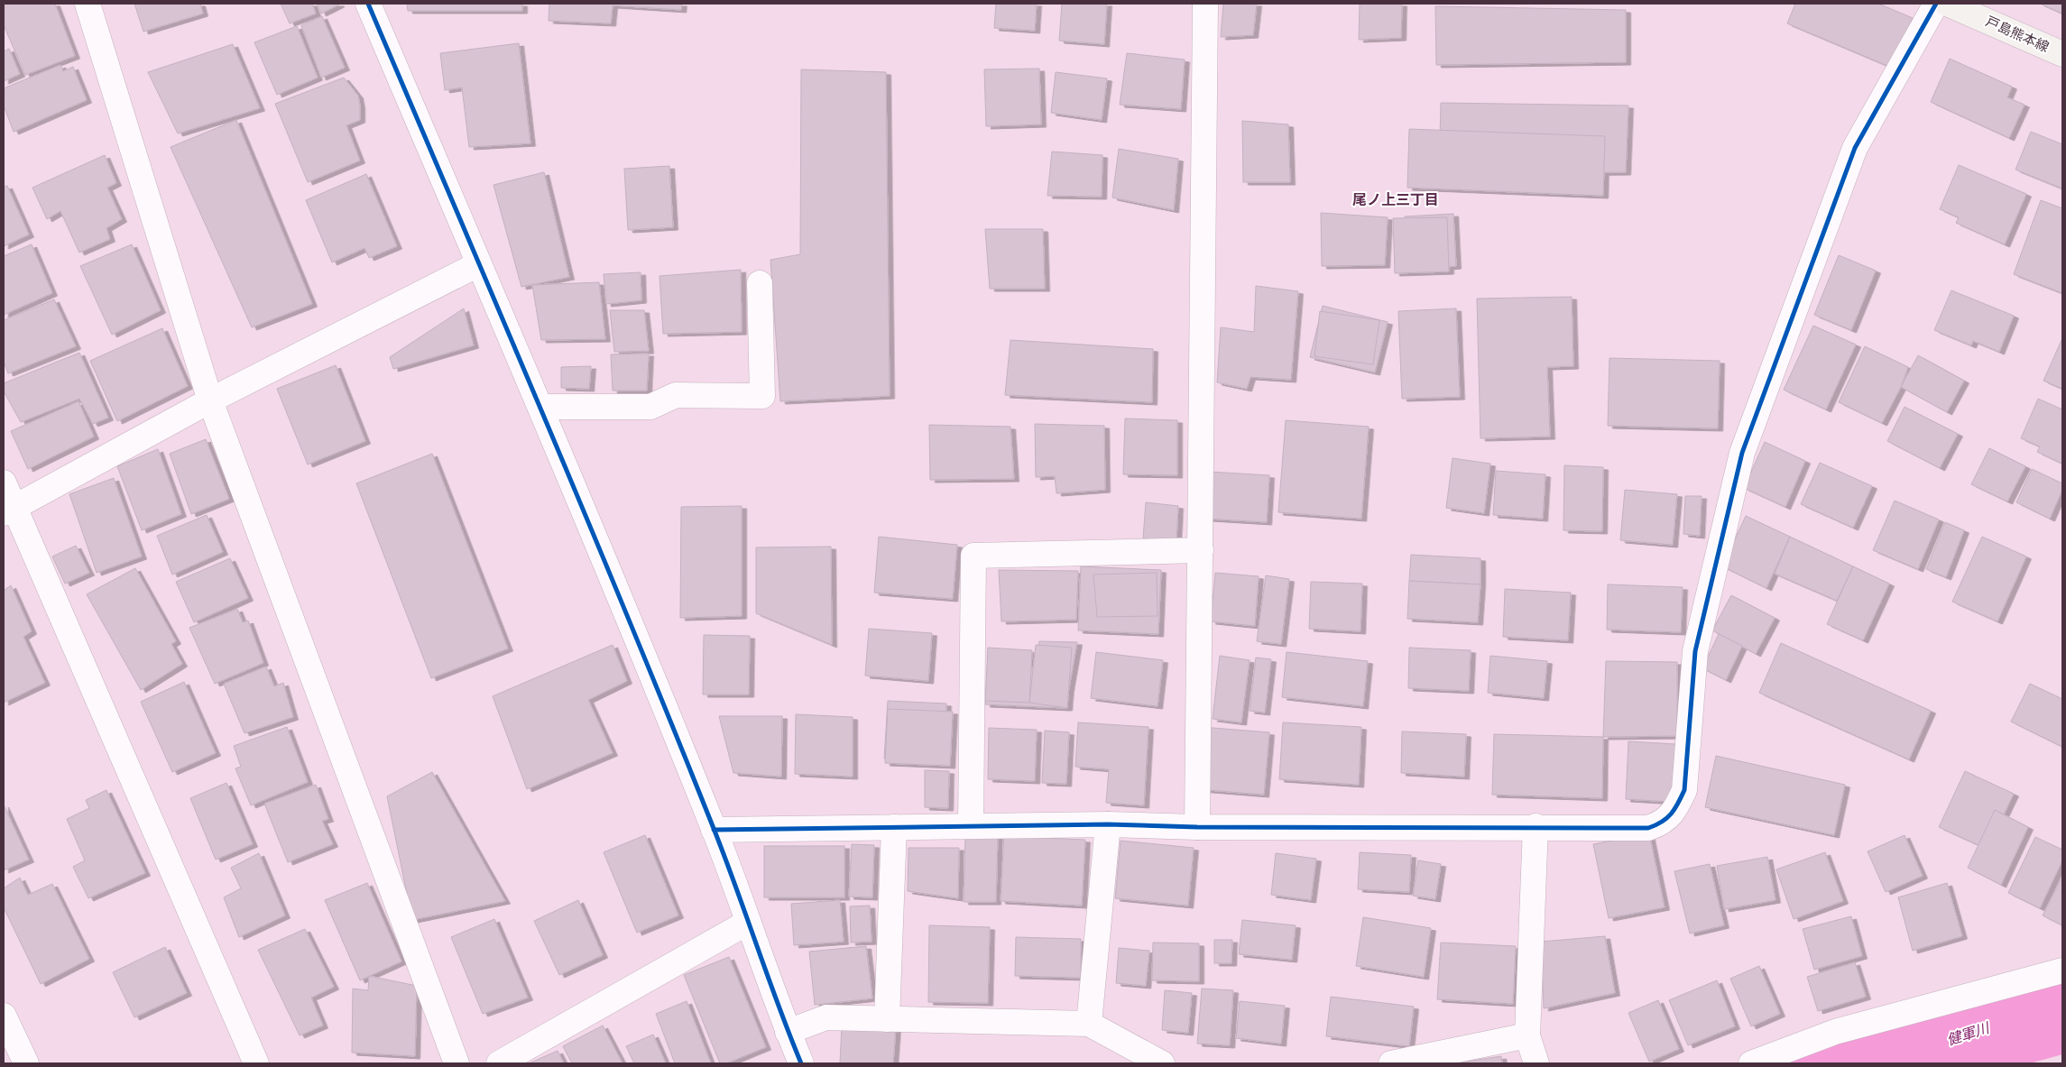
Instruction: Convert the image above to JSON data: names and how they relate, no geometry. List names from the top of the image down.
{
  "streets": {
    "main road": ["戸島熊本線"]
  },
  "districts": ["尾ノ上三丁目"],
  "water": ["健軍川"]
}
